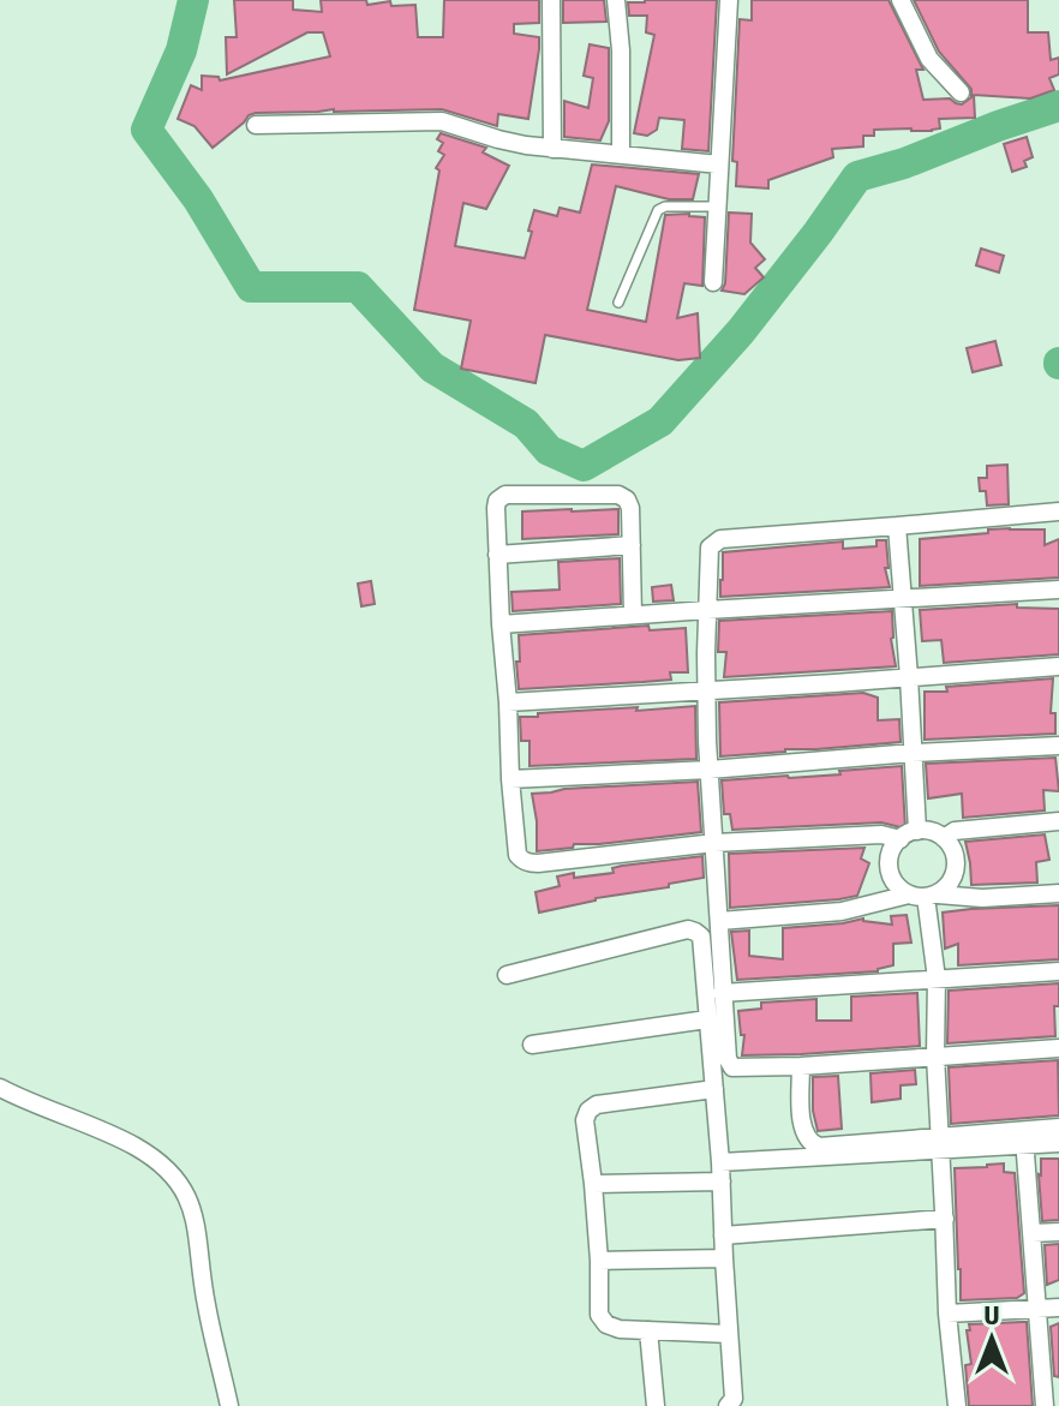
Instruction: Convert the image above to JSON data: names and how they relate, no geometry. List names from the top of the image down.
{
  "north": "top"
}
